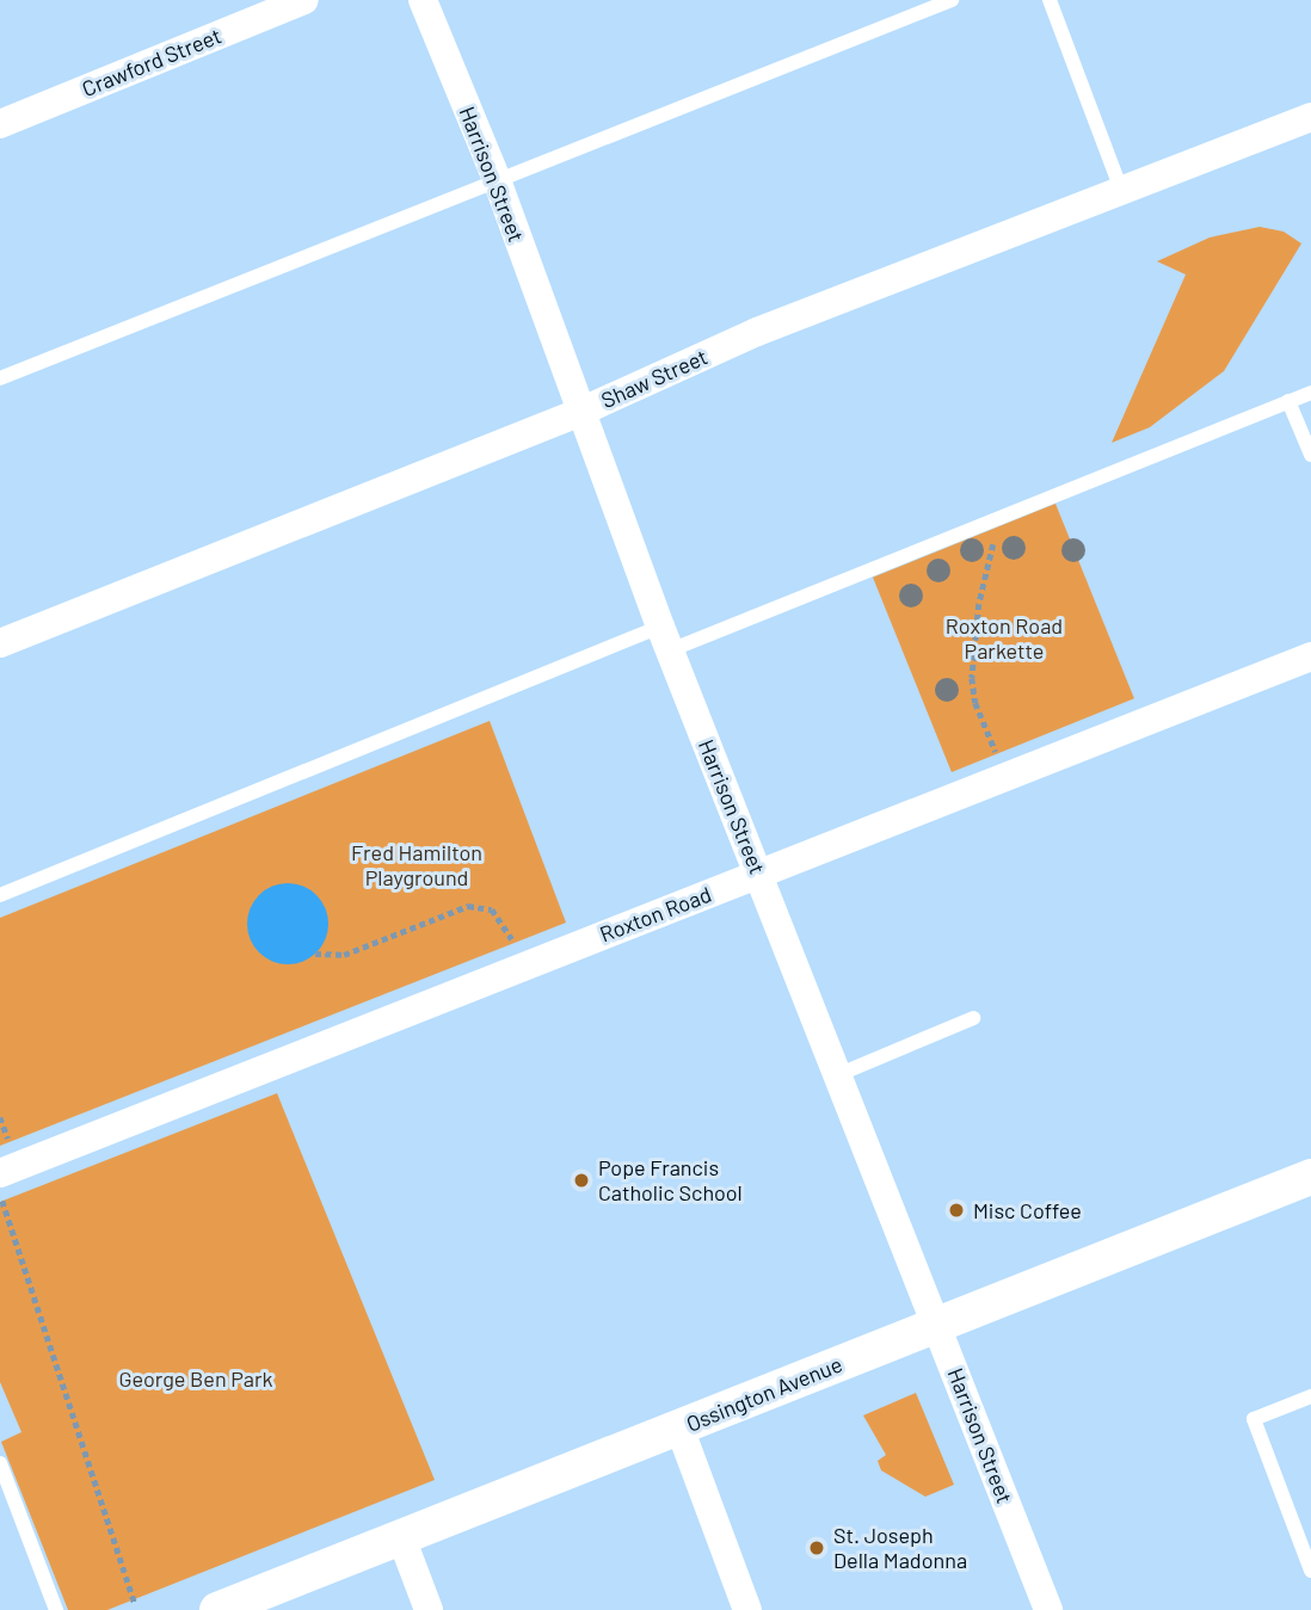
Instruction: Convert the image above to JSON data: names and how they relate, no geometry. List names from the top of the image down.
{
  "streets": {
    "street": [
      "Crawford Street",
      "Harrison Street",
      "Shaw Street",
      "Roxton Road",
      "Ossington Avenue"
    ]
  },
  "crossings": [
    ["Harrison Street", "Shaw Street"],
    ["Harrison Street", "Roxton Road"],
    ["Harrison Street", "Ossington Avenue"]
  ],
  "parks": ["Roxton Road Parkette", "Fred Hamilton Playground", "George Ben Park"],
  "places": ["Pope Francis Catholic School", "Misc Coffee", "St. Joseph Della Madonna"]
}
